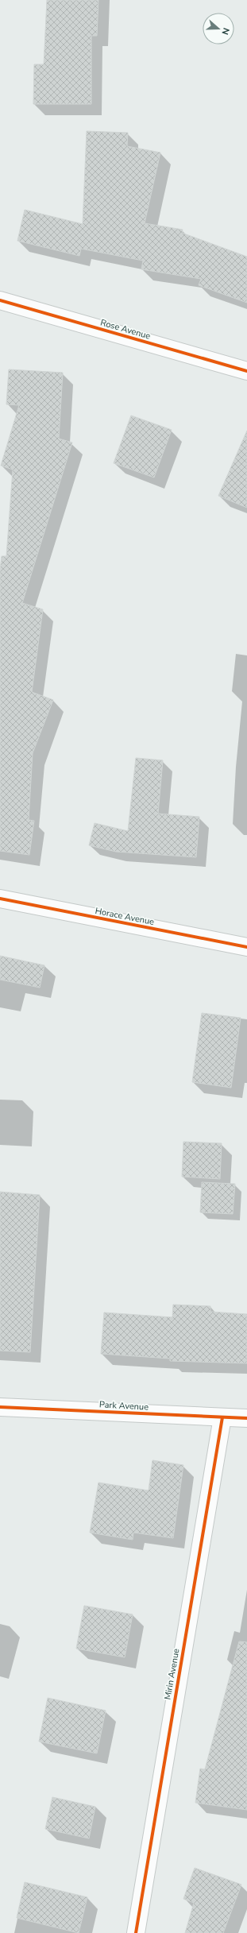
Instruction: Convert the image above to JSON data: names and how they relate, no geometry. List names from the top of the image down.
{
  "streets": {
    "street": [
      "Rose Avenue",
      "Horace Avenue",
      "Park Avenue",
      "Mirin Avenue"
    ]
  },
  "crossings": [
    ["Park Avenue", "Mirin Avenue"]
  ],
  "north": "right"
}
